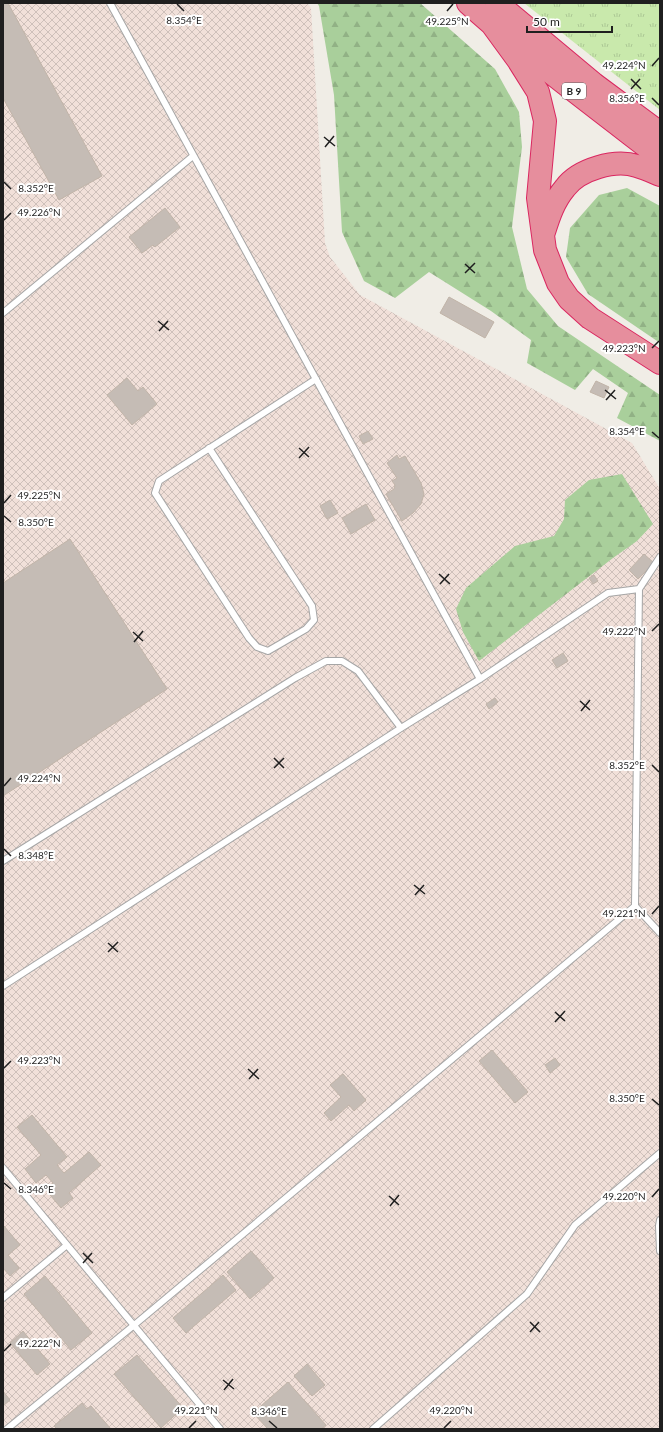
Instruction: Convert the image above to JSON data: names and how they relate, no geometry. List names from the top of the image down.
{
  "streets": {
    "highway": ["B 9"]
  },
  "scale_bar": "50 m",
  "coordinates": [
    "8.354°E",
    "49.225°N",
    "49.224°N",
    "8.356°E",
    "8.352°E",
    "49.226°N",
    "49.223°N",
    "8.350°E",
    "49.222°N",
    "8.348°E",
    "49.221°N",
    "8.346°E",
    "49.220°N"
  ]
}
